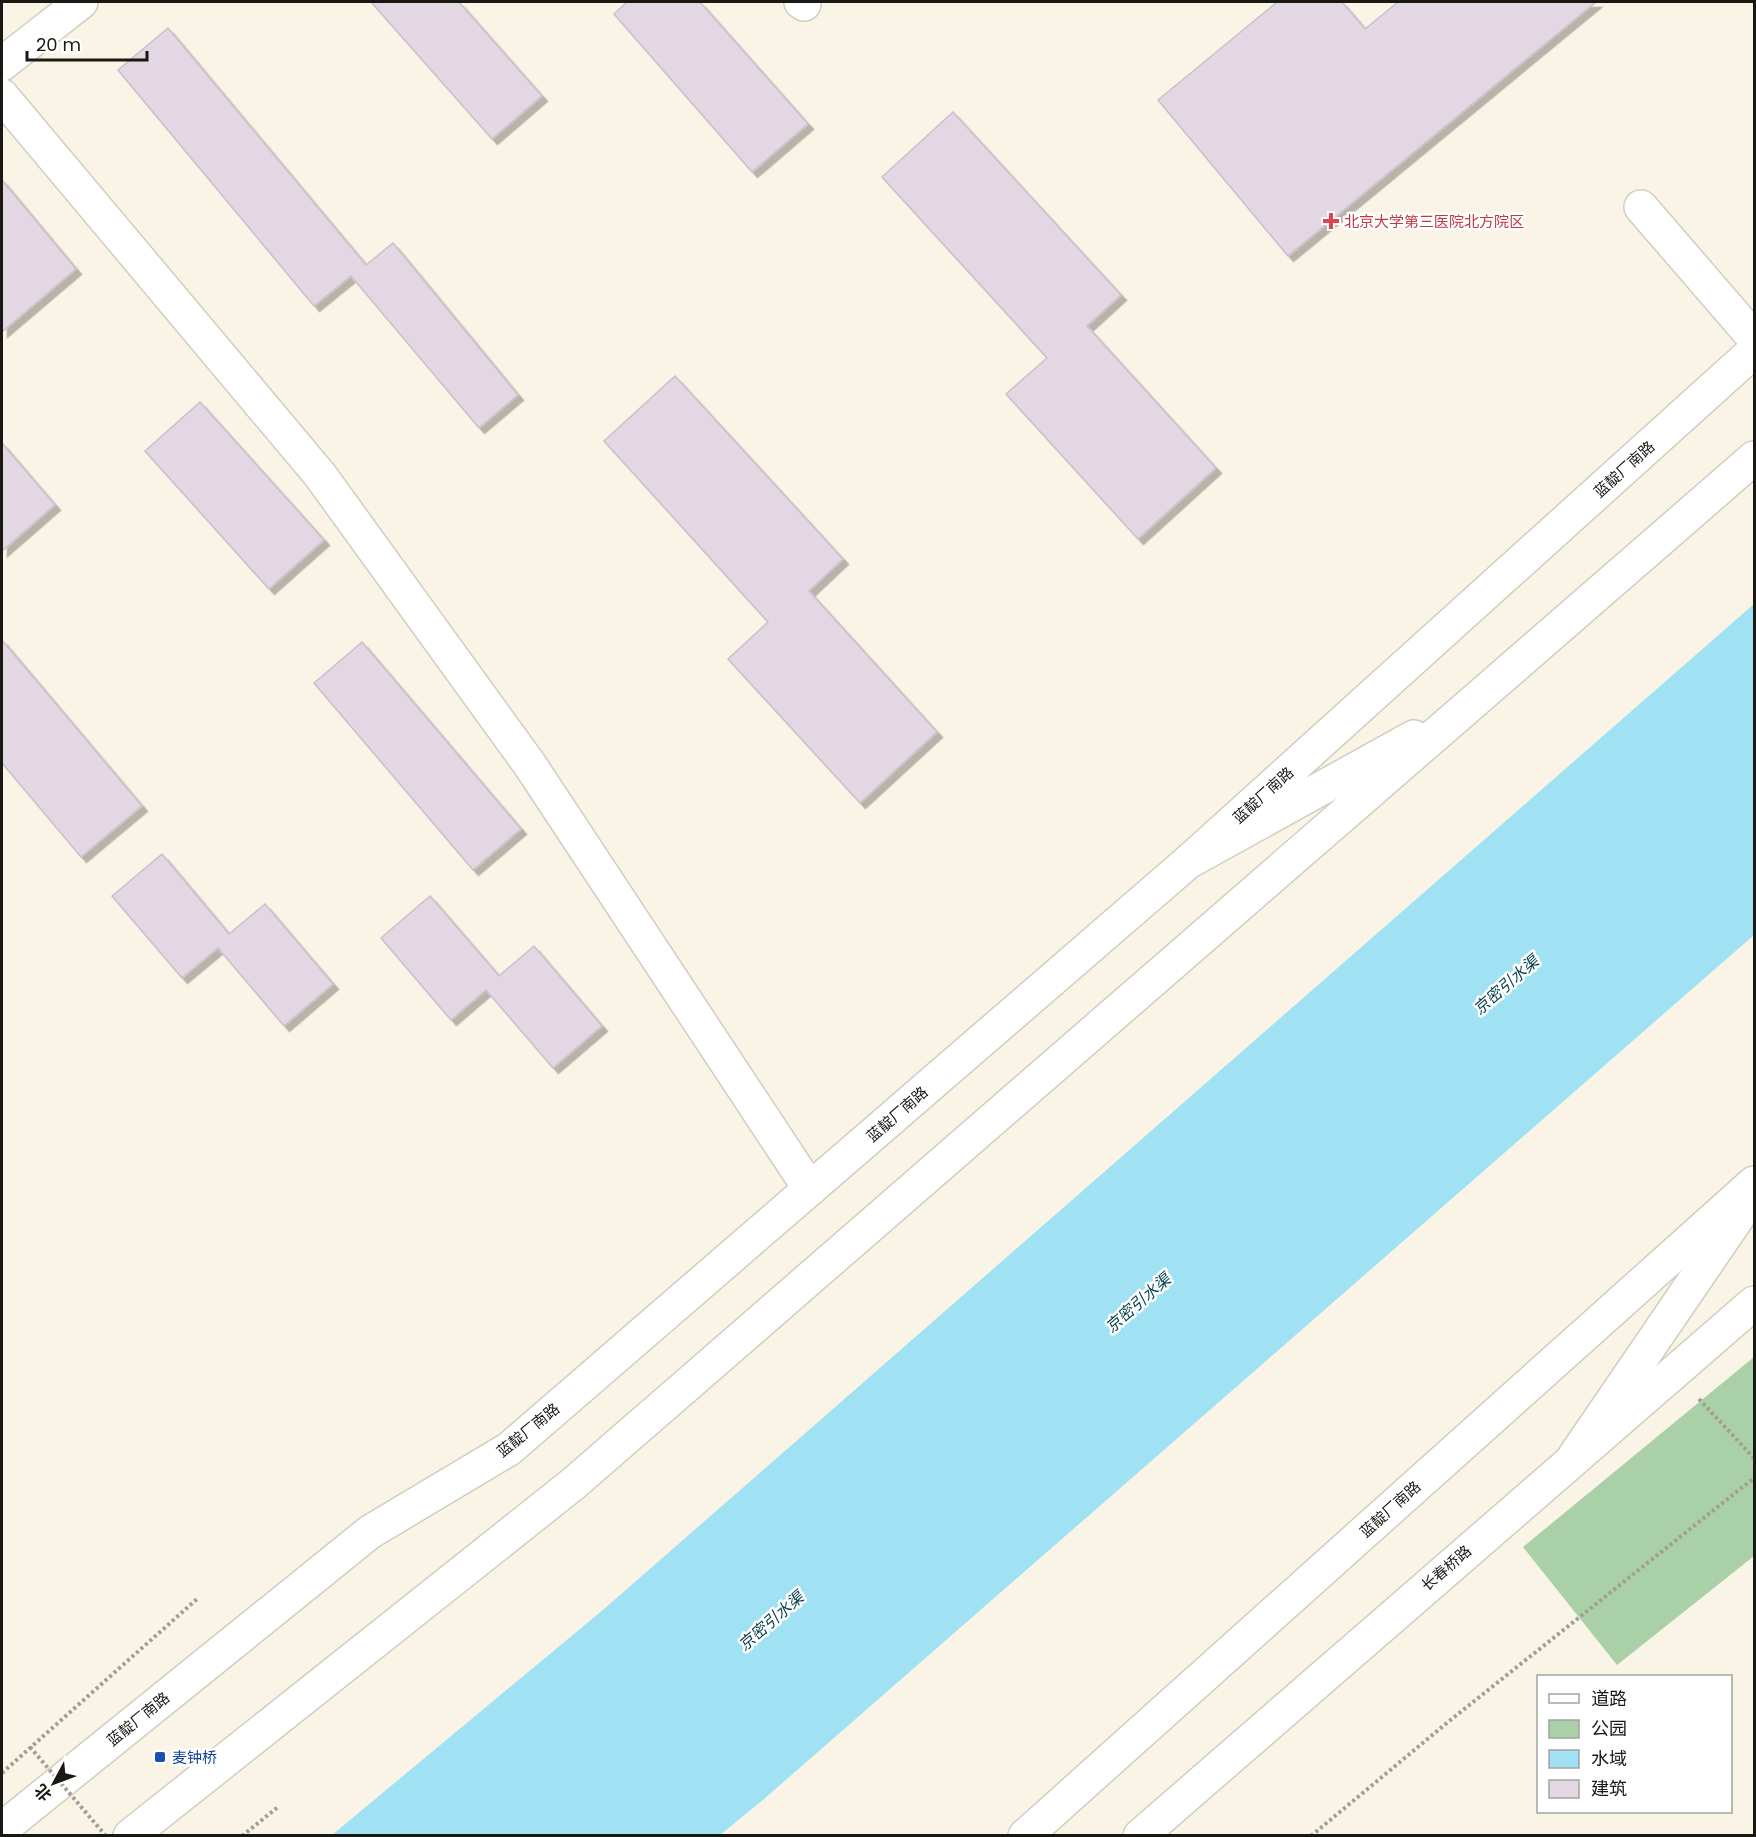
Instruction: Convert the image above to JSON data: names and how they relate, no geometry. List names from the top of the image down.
{
  "streets": {
    "main road": ["蓝靛厂南路", "长春桥路"]
  },
  "water": ["京密引水渠"],
  "places": {
    "health": ["北京大学第三医院北方院区"],
    "transit": ["麦钟桥"]
  },
  "legend": [
    "道路",
    "公园",
    "水域",
    "建筑"
  ],
  "scale_bar": "20 m",
  "north": "bottom left"
}
